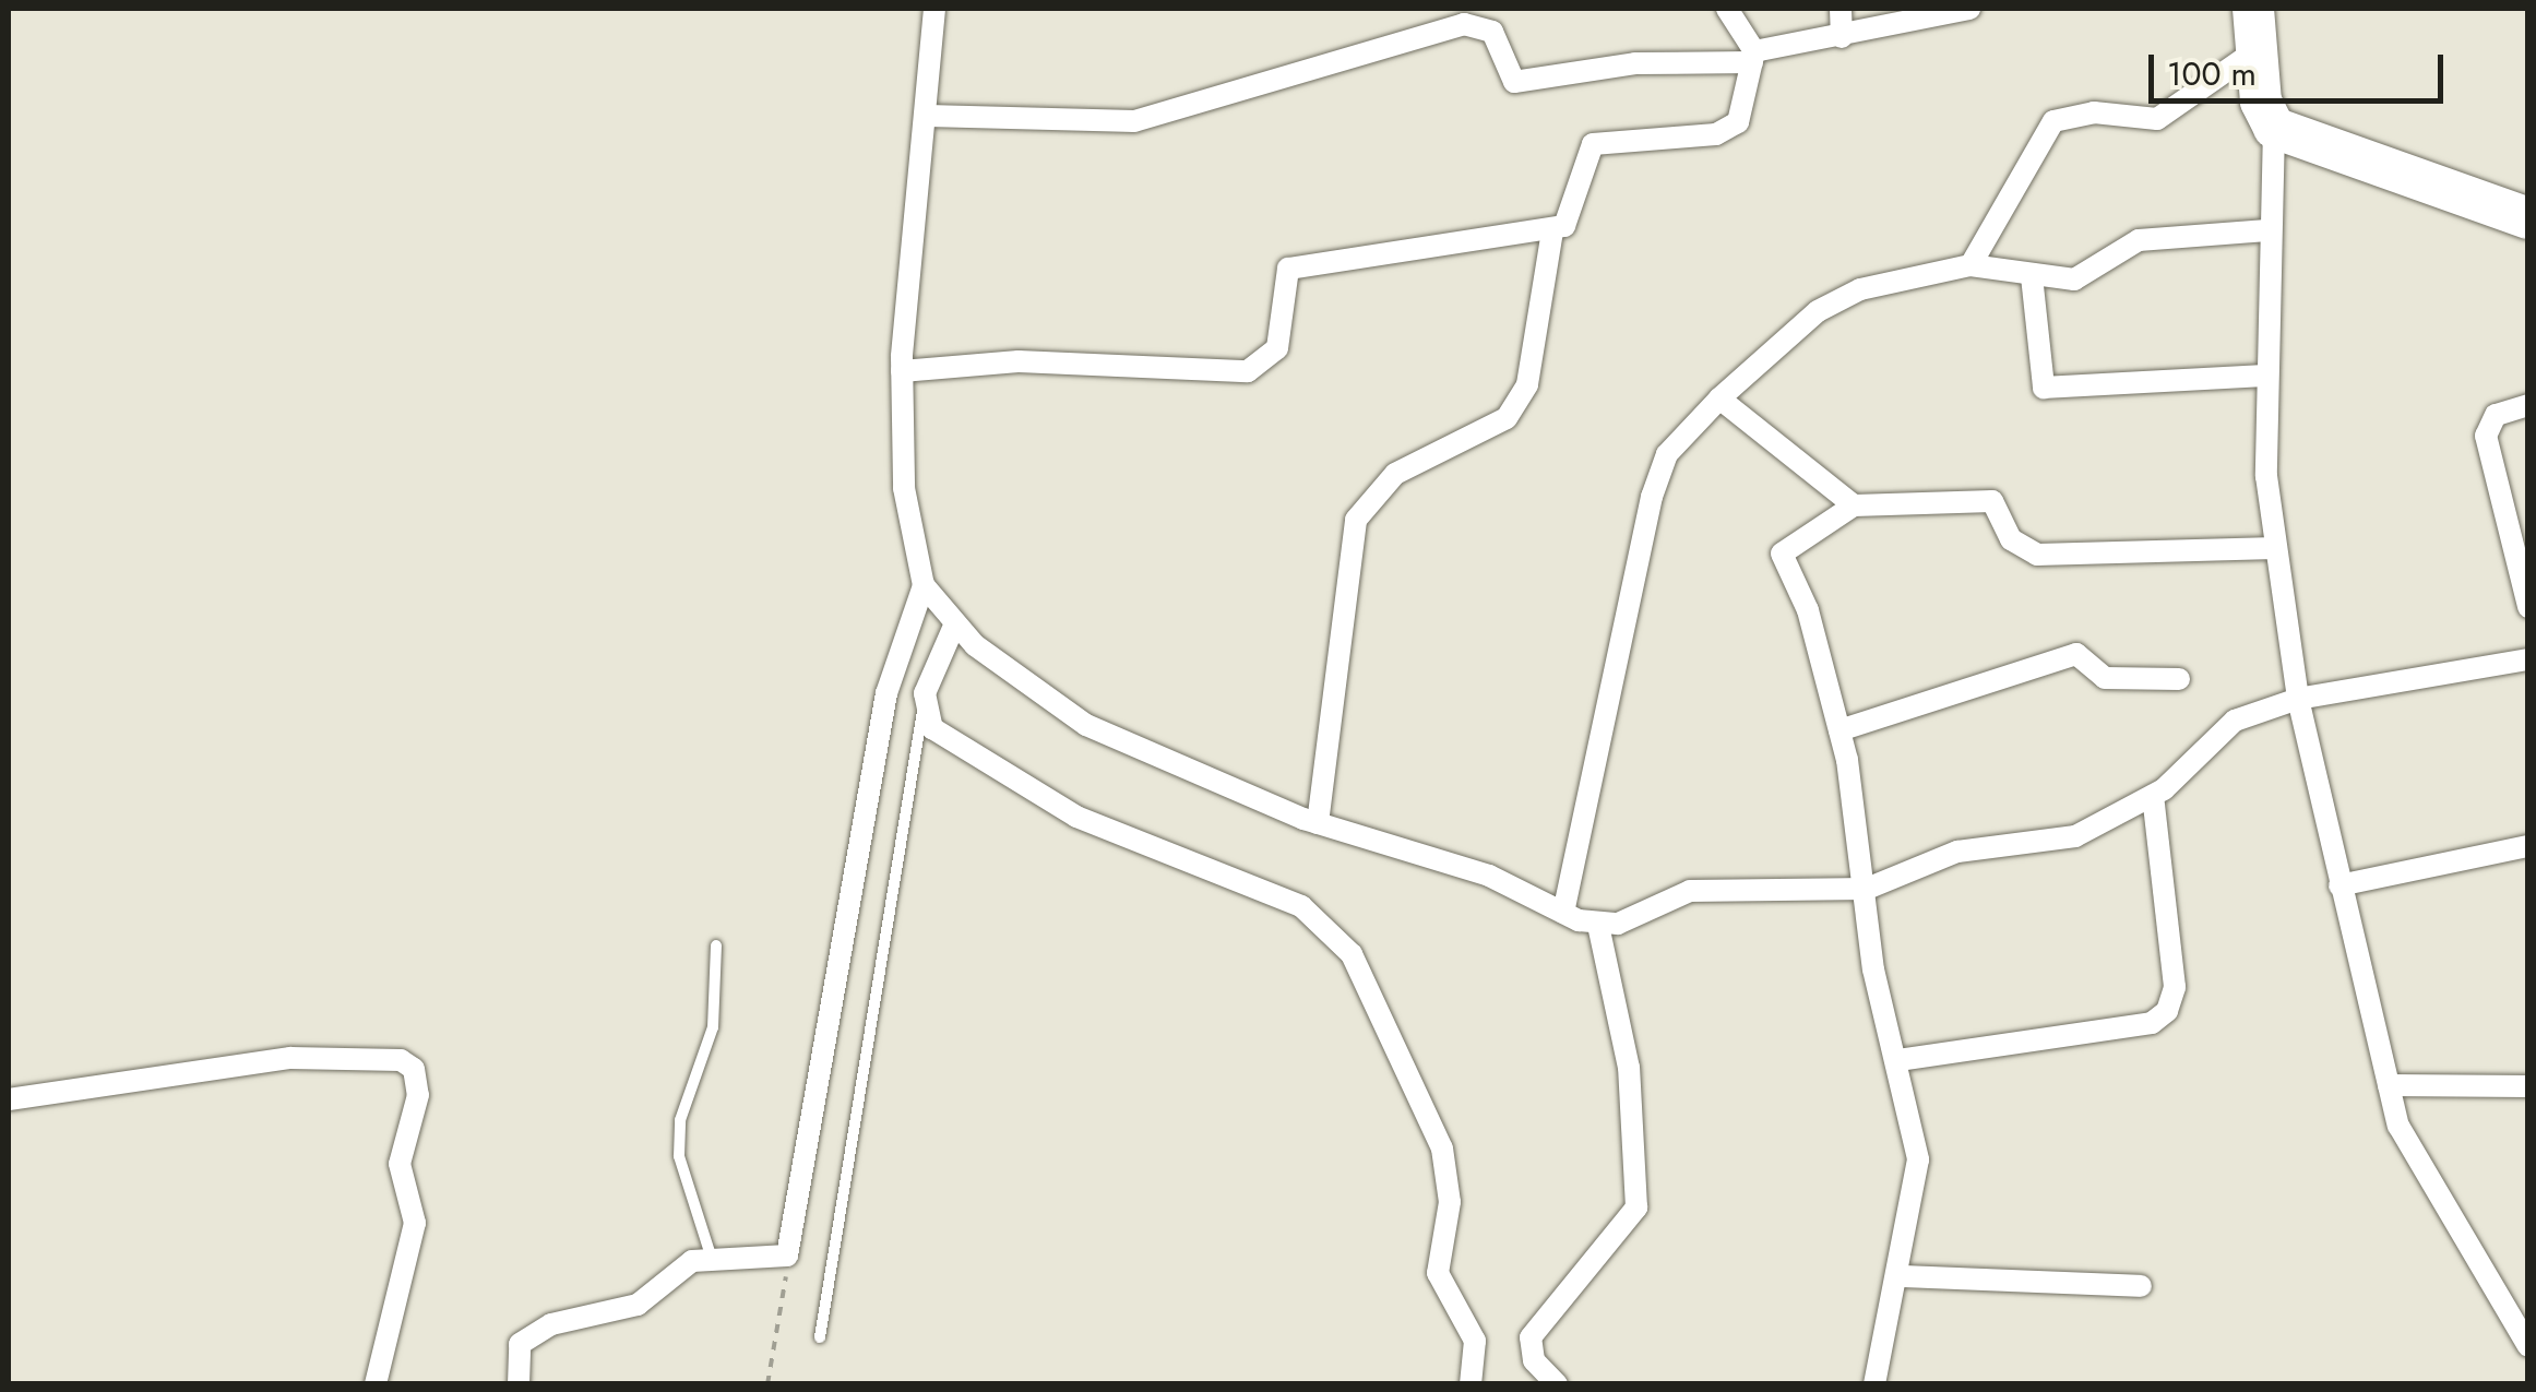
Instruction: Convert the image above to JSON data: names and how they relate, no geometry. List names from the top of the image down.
{
  "scale_bar": "100 m"
}
